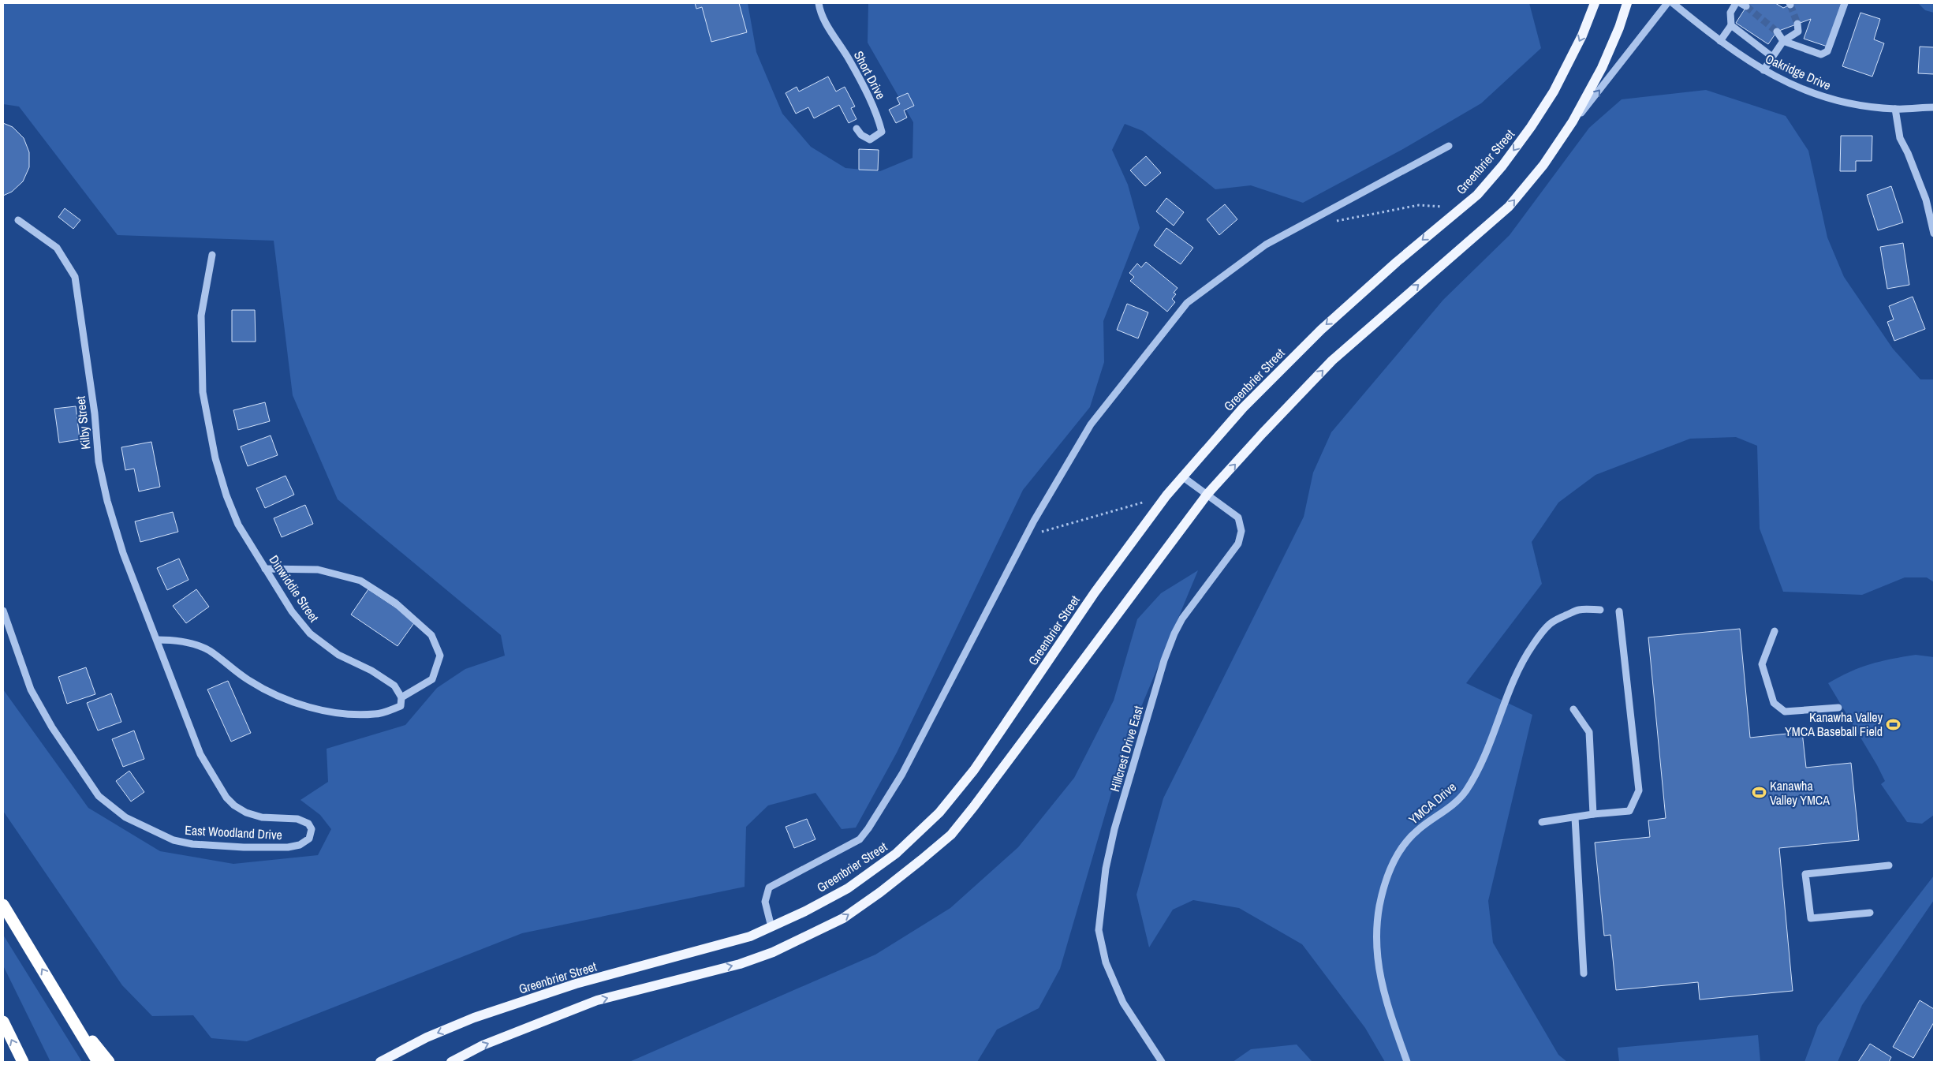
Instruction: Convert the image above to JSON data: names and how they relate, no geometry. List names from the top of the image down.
{
  "streets": {
    "main road": ["Greenbrier Street"],
    "street": [
      "Oakridge Drive",
      "Short Drive",
      "Kilby Street",
      "Dinwiddie Street",
      "Hillcrest Drive East",
      "YMCA Drive",
      "East Woodland Drive"
    ]
  },
  "crossings": [
    ["Greenbrier Street", "Hillcrest Drive East"],
    ["Kilby Street", "East Woodland Drive"]
  ],
  "places": {
    "sports": ["Kanawha Valley YMCA Baseball Field", "Kanawha Valley YMCA"]
  }
}
